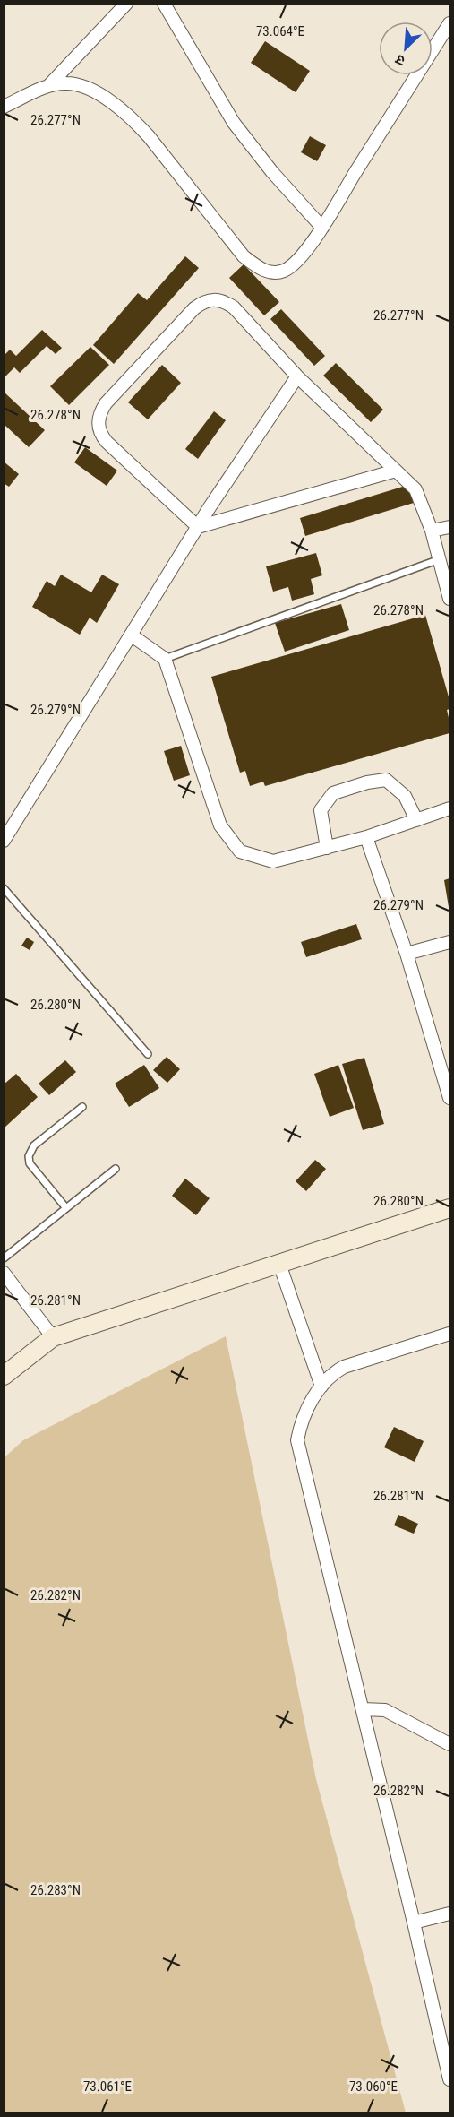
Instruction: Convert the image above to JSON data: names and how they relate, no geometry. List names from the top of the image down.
{
  "north": "bottom left",
  "coordinates": [
    "73.064°E",
    "26.277°N",
    "26.278°N",
    "26.279°N",
    "26.280°N",
    "26.281°N",
    "26.282°N",
    "26.283°N",
    "73.061°E",
    "73.060°E"
  ]
}
